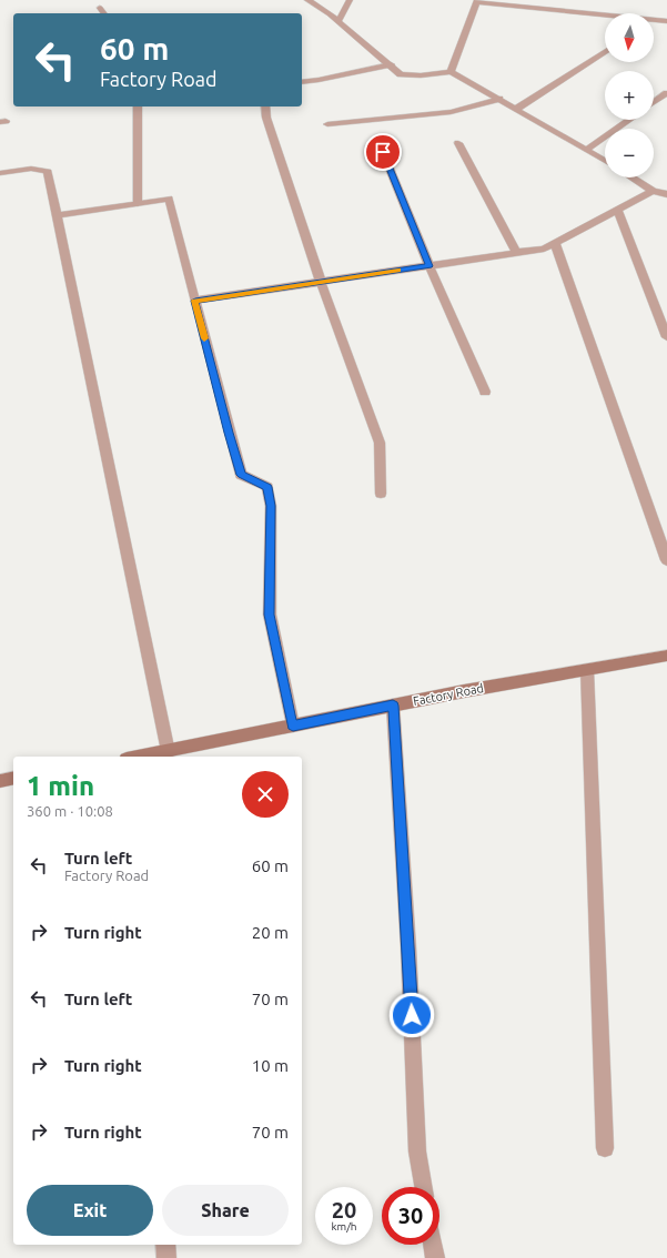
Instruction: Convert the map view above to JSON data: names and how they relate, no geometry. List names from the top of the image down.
{
  "streets": {
    "main road": ["Factory Road"]
  },
  "north": "bottom",
  "page": {
    "map_buttons": ["+", "−"],
    "turn": ["60 m", "Factory Road"],
    "heading": ["1 min", "360 m · 10:08"],
    "list": [
      {
        "name": "Turn left",
        "note": "Factory Road",
        "value": "60 m"
      },
      {
        "name": "Turn right",
        "value": "20 m"
      },
      {
        "name": "Turn left",
        "value": "70 m"
      },
      {
        "name": "Turn right",
        "value": "10 m"
      },
      {
        "name": "Turn right",
        "value": "70 m"
      }
    ],
    "buttons": ["Exit", "Share"],
    "speed": "20 km/h",
    "limit": "30"
  }
}
